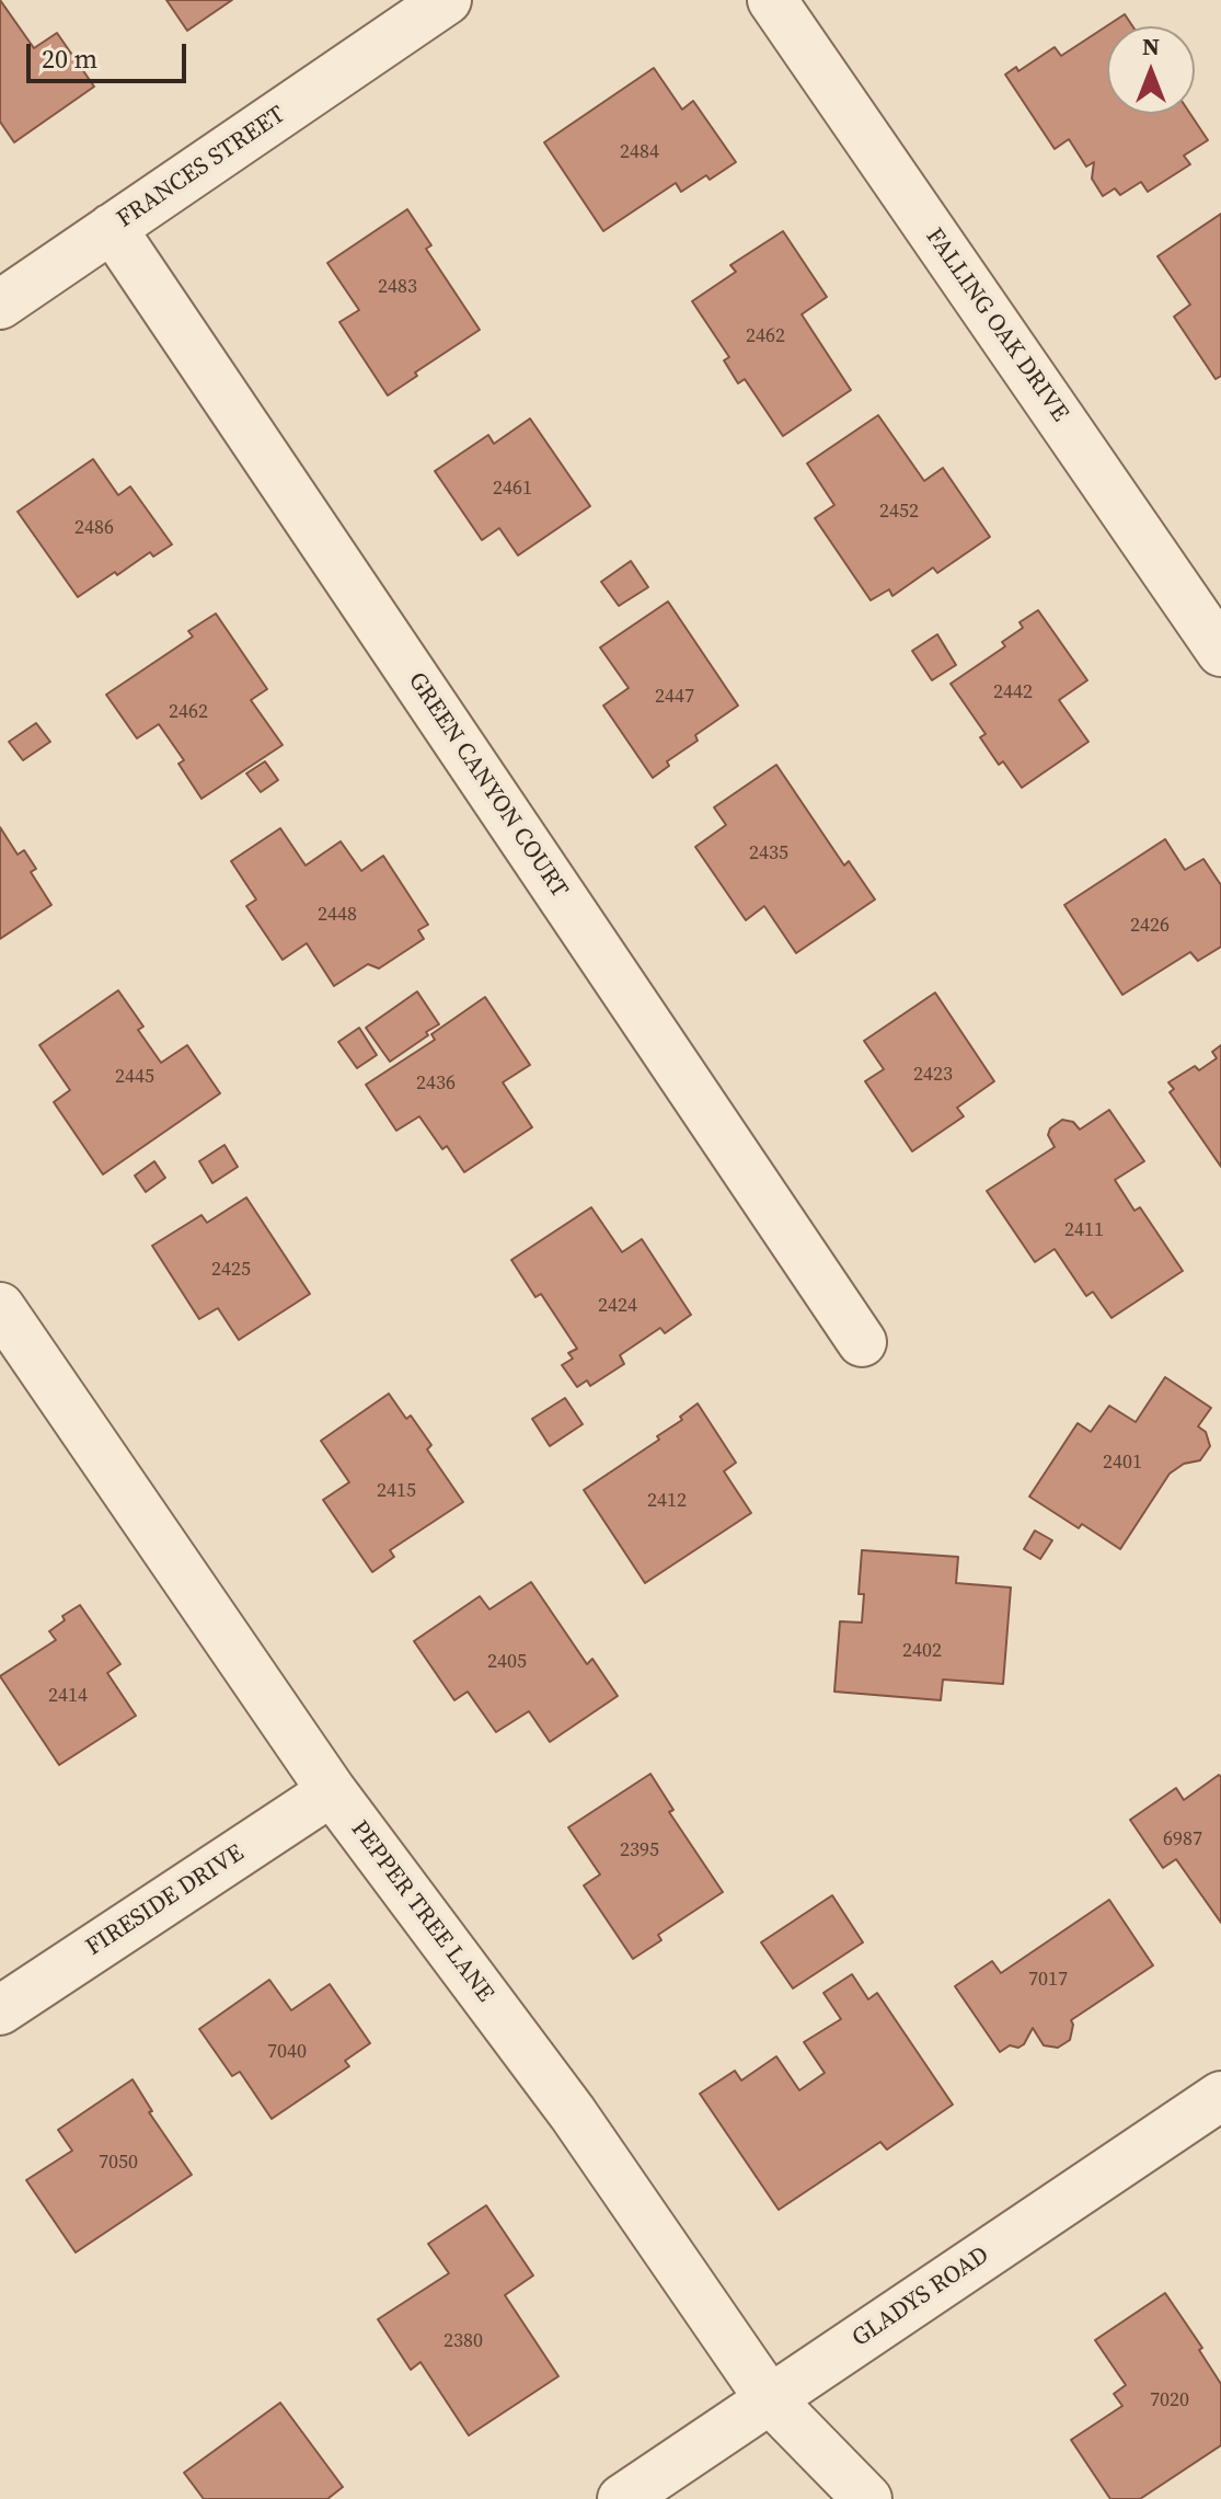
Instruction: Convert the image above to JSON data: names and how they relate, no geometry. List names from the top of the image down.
{
  "streets": {
    "street": [
      "FRANCES STREET",
      "FALLING OAK DRIVE",
      "GREEN CANYON COURT",
      "FIRESIDE DRIVE",
      "PEPPER TREE LANE",
      "GLADYS ROAD"
    ]
  },
  "crossings": [
    ["FRANCES STREET", "GREEN CANYON COURT"],
    ["FIRESIDE DRIVE", "PEPPER TREE LANE"],
    ["PEPPER TREE LANE", "GLADYS ROAD"]
  ],
  "house_numbers": [
    "2484",
    "2483",
    "2462",
    "2461",
    "2452",
    "2486",
    "2442",
    "2447",
    "2462",
    "2435",
    "2448",
    "2426",
    "2423",
    "2445",
    "2436",
    "2411",
    "2425",
    "2424",
    "2401",
    "2415",
    "2412",
    "2402",
    "2405",
    "2414",
    "6987",
    "2395",
    "7017",
    "7040",
    "7050",
    "2380",
    "7020"
  ],
  "scale_bar": "20 m",
  "north": "top"
}
